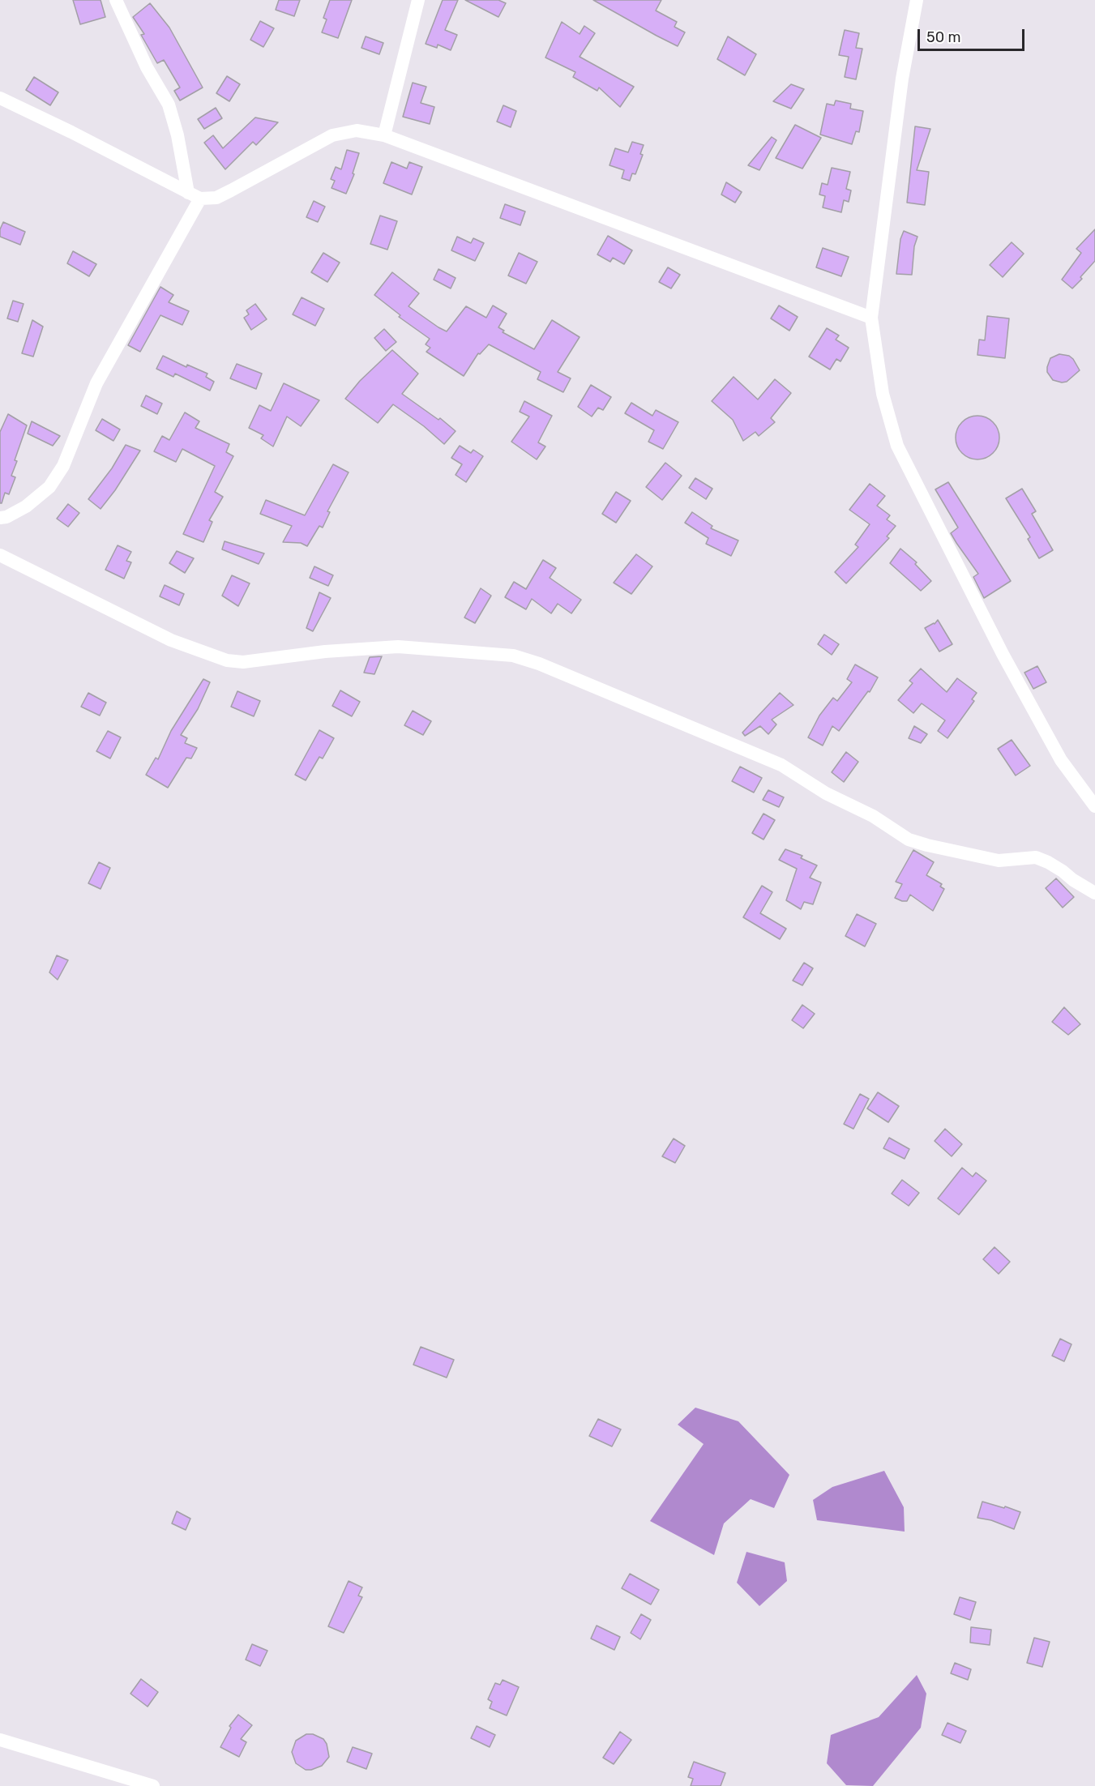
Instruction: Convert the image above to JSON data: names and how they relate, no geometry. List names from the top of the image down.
{
  "scale_bar": "50 m"
}
